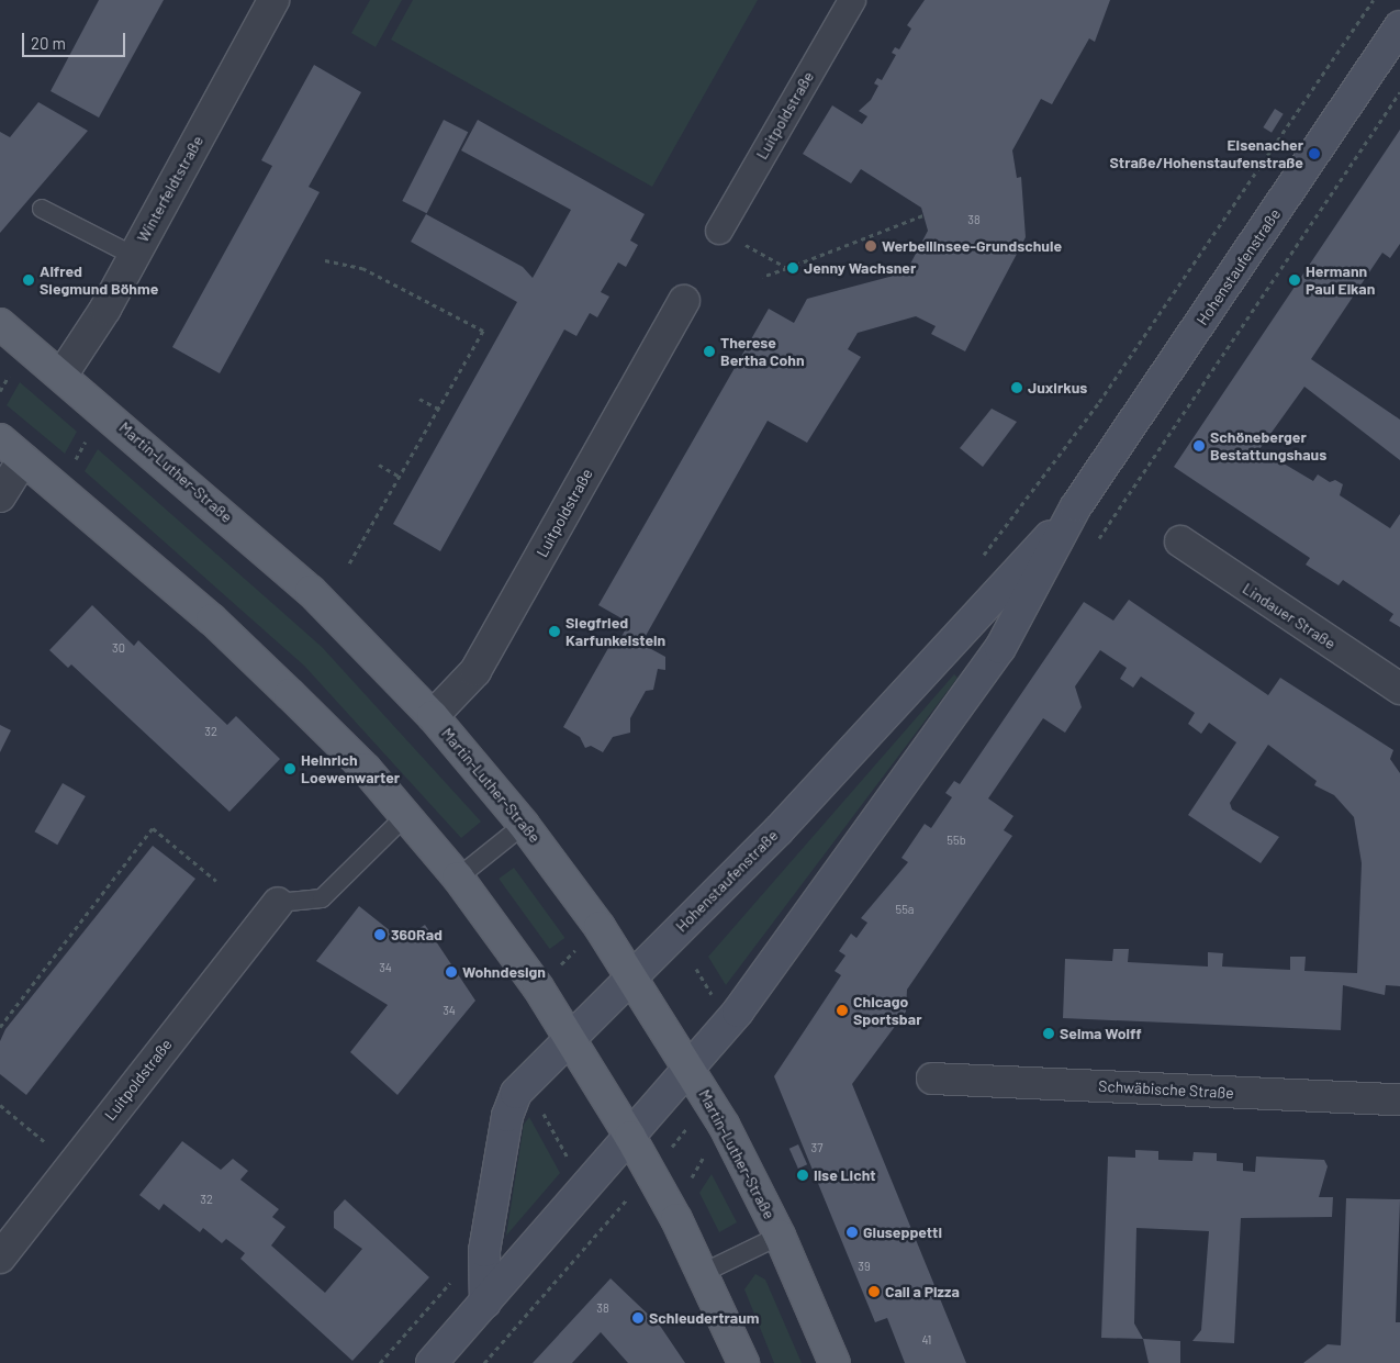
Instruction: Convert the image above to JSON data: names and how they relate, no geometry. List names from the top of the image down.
{
  "streets": {
    "main road": ["Hohenstaufenstraße", "Martin-Luther-Straße"],
    "street": [
      "Luitpoldstraße",
      "Winterfeldtstraße",
      "Lindauer Straße",
      "Schwäbische Straße"
    ]
  },
  "crossings": [
    ["Luitpoldstraße", "Martin-Luther-Straße"],
    ["Winterfeldtstraße", "Martin-Luther-Straße"],
    ["Hohenstaufenstraße", "Martin-Luther-Straße"]
  ],
  "places": [
    "Eisenacher Straße/Hohenstaufenstraße",
    "Werbellinsee-Grundschule",
    "Jenny Wachsner",
    "Alfred Siegmund Böhme",
    "Hermann Paul Elkan",
    "Therese Bertha Cohn",
    "Juxirkus",
    "Schöneberger Bestattungshaus",
    "Siegfried Karfunkelstein",
    "Heinrich Loewenwarter",
    "360Rad",
    "Wohndesign",
    "Chicago Sportsbar",
    "Selma Wolff",
    "Ilse Licht",
    "Giuseppetti",
    "Call a Pizza",
    "Schleudertraum"
  ],
  "house_numbers": [
    "38",
    "30",
    "32",
    "55b",
    "55a",
    "34",
    "34",
    "37",
    "32",
    "39",
    "38",
    "41"
  ],
  "scale_bar": "20 m"
}
